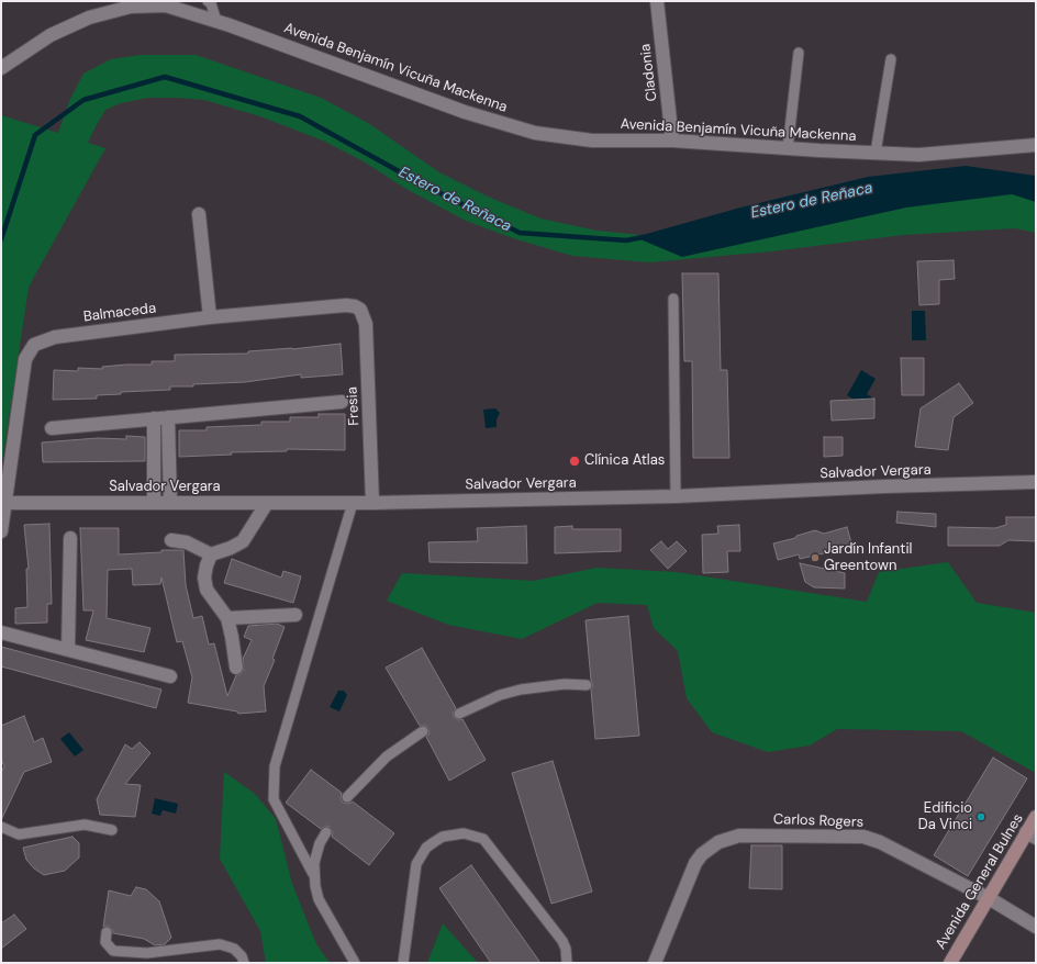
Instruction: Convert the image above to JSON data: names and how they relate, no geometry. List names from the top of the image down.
{
  "streets": {
    "street": [
      "Avenida Benjamín Vicuña Mackenna",
      "Cladonia",
      "Balmaceda",
      "Fresia",
      "Salvador Vergara",
      "Carlos Rogers",
      "Avenida General Bulnes"
    ]
  },
  "crossings": [
    ["Avenida Benjamín Vicuña Mackenna", "Cladonia"],
    ["Balmaceda", "Fresia"],
    ["Balmaceda", "Salvador Vergara"],
    ["Fresia", "Salvador Vergara"],
    ["Carlos Rogers", "Avenida General Bulnes"]
  ],
  "water": ["Estero de Reñaca"],
  "places": ["Clínica Atlas", "Jardín Infantil Greentown", "Edificio Da Vinci"]
}
